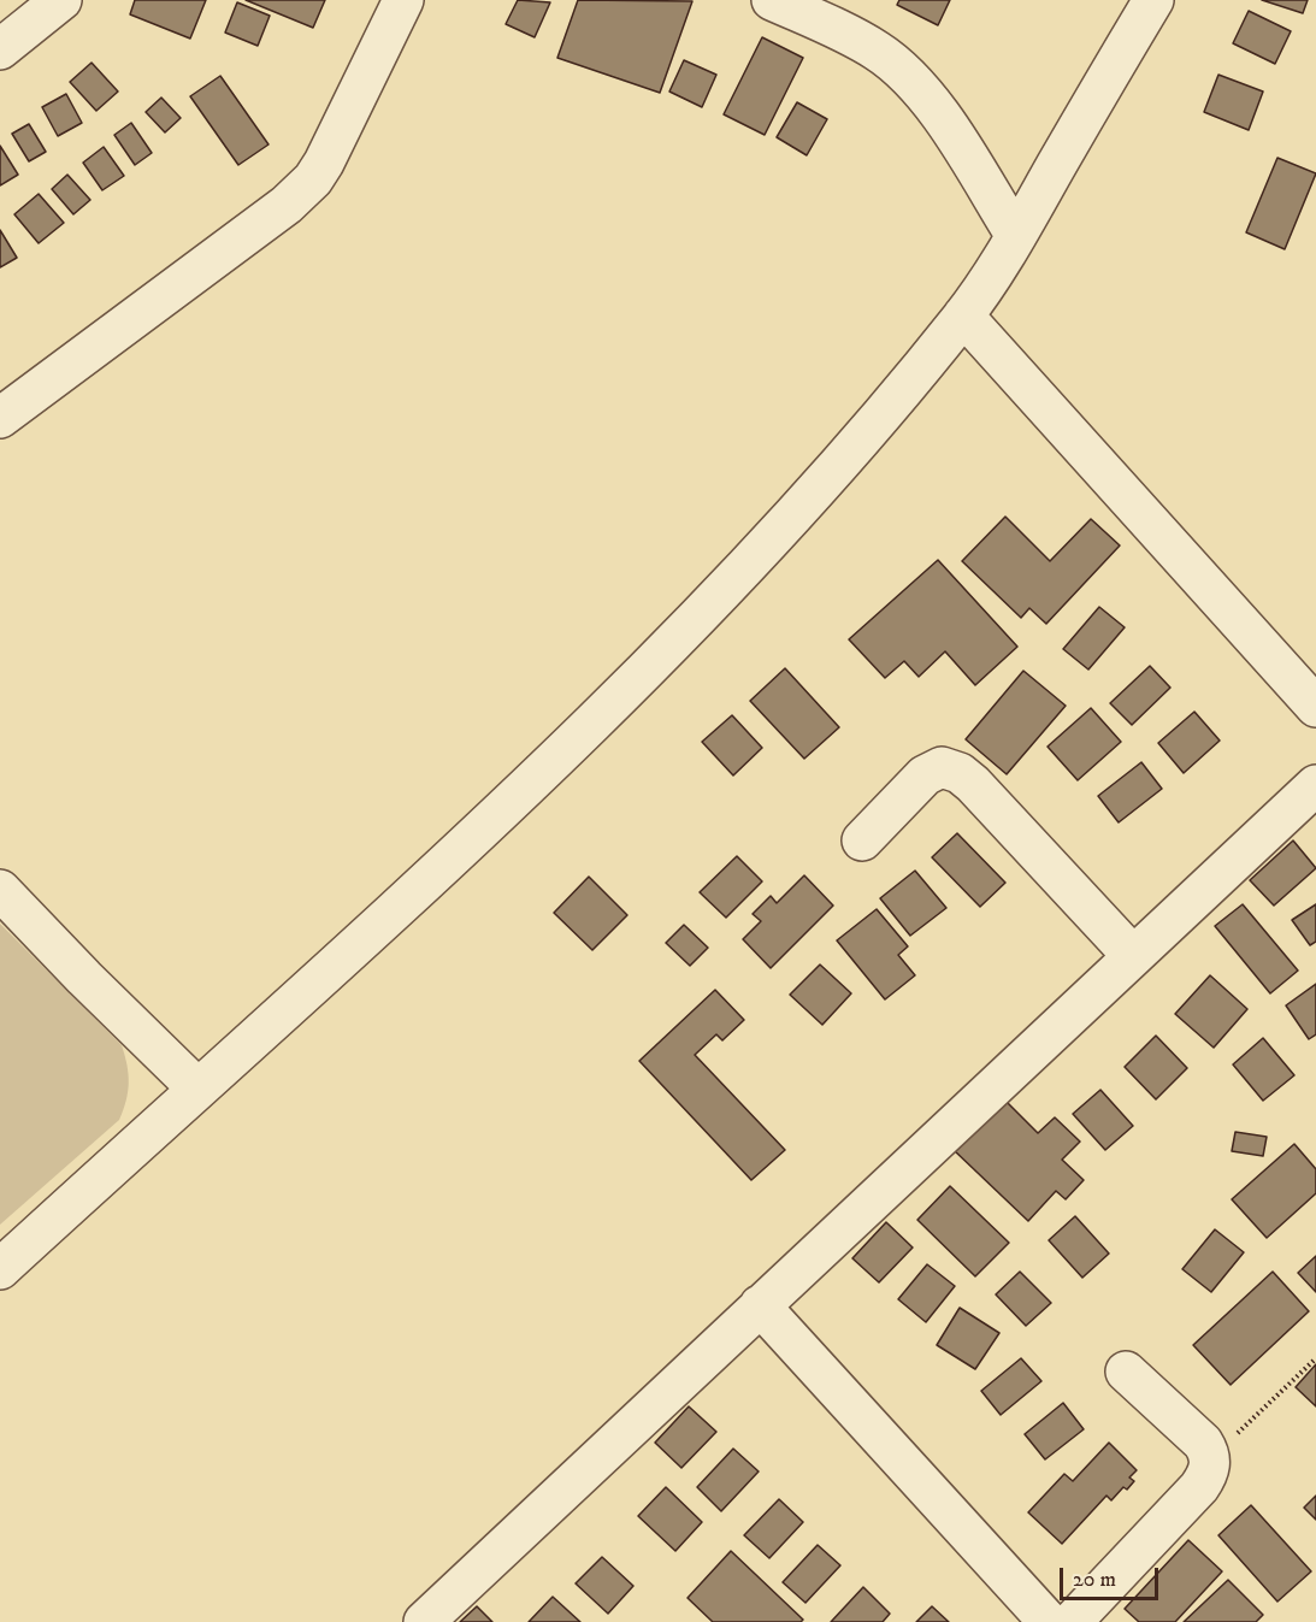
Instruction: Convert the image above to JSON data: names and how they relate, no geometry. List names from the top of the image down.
{
  "scale_bar": "20 m"
}
